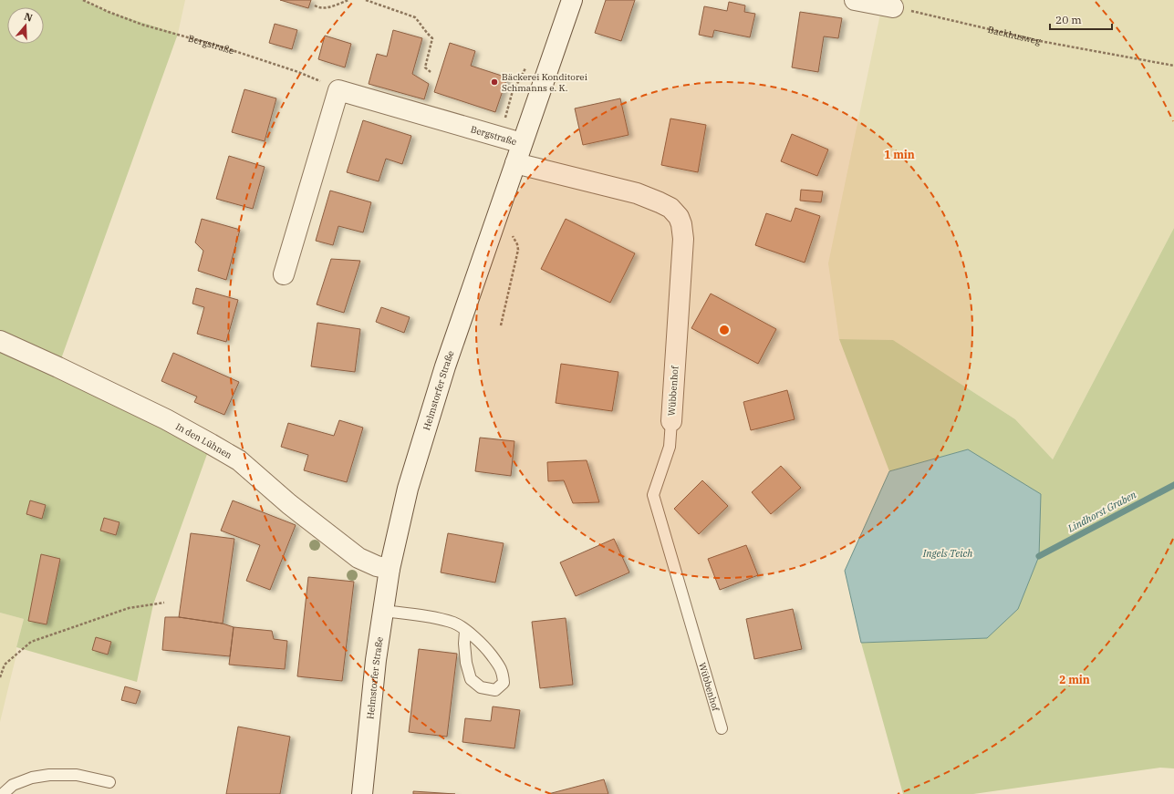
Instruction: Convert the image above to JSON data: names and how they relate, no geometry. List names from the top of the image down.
{
  "streets": {
    "street": [
      "Bergstraße",
      "Helmstorfer Straße",
      "Wübbenhof",
      "In den Lühnen"
    ],
    "path": ["Backhusweg"]
  },
  "crossings": [
    ["Bergstraße", "Helmstorfer Straße"],
    ["Helmstorfer Straße", "Wübbenhof"],
    ["Helmstorfer Straße", "In den Lühnen"]
  ],
  "water": ["Lindhorst Graben", "Ingels Teich"],
  "places": ["Bäckerei Konditorei Schmanns e. K."],
  "scale_bar": "20 m",
  "north": "top",
  "rings": ["1 min", "2 min"]
}
